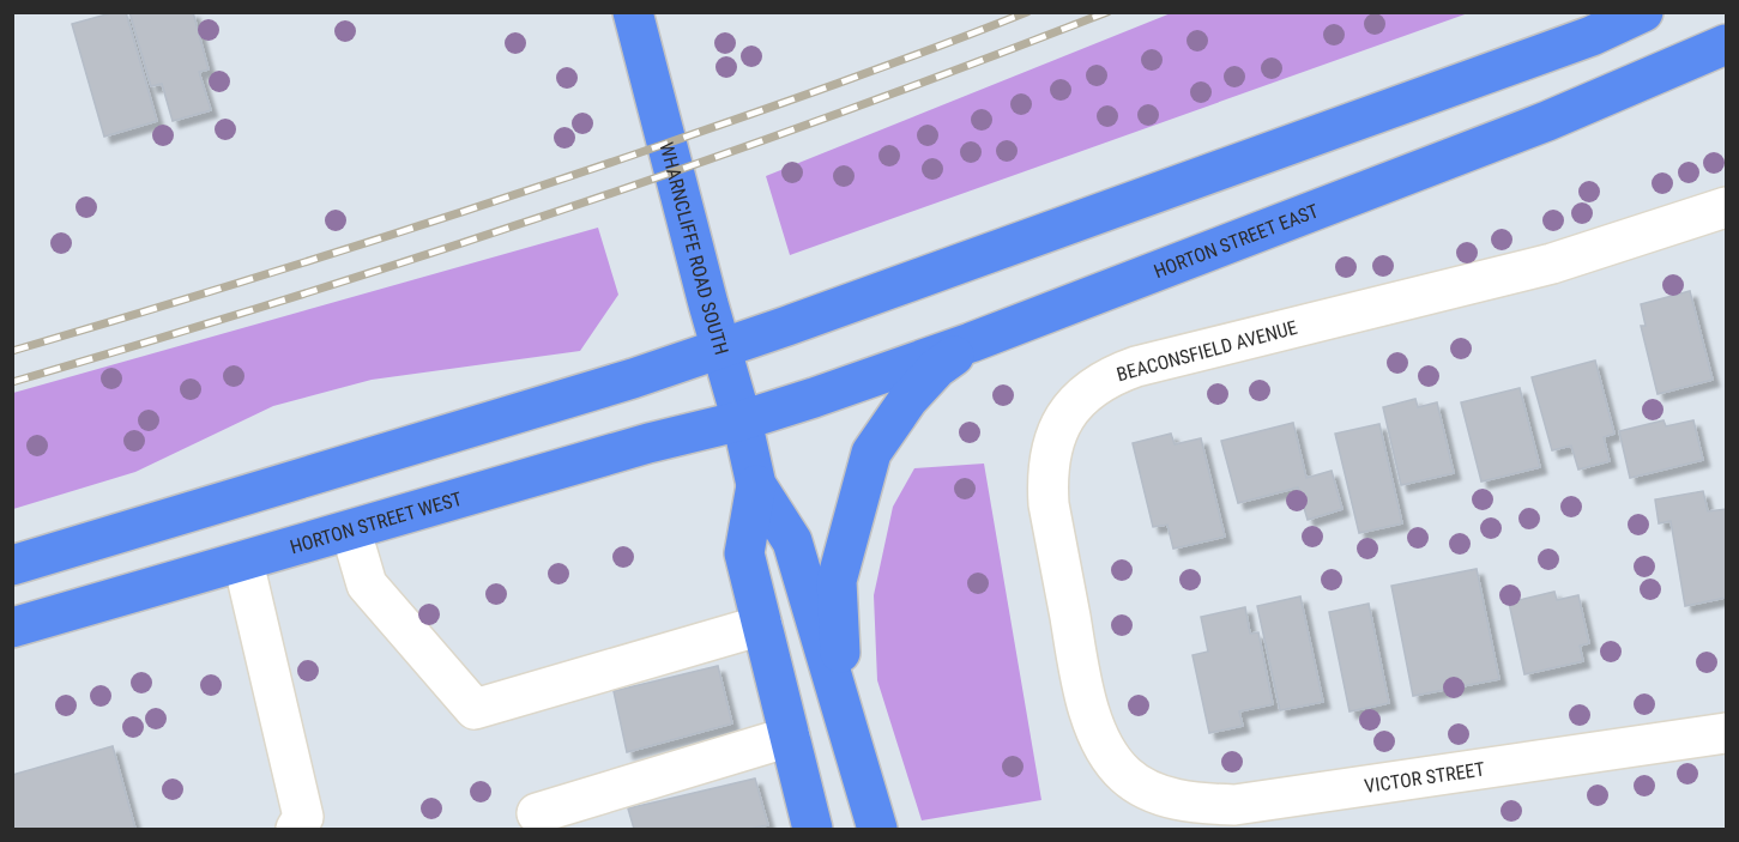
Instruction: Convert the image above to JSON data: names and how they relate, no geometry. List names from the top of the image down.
{
  "streets": {
    "main road": ["HORTON STREET EAST", "WHARNCLIFFE ROAD SOUTH", "HORTON STREET WEST"],
    "street": ["BEACONSFIELD AVENUE", "VICTOR STREET"]
  },
  "crossings": [
    ["HORTON STREET EAST", "WHARNCLIFFE ROAD SOUTH"],
    ["HORTON STREET EAST", "HORTON STREET WEST"],
    ["WHARNCLIFFE ROAD SOUTH", "HORTON STREET WEST"],
    ["BEACONSFIELD AVENUE", "VICTOR STREET"]
  ]
}
